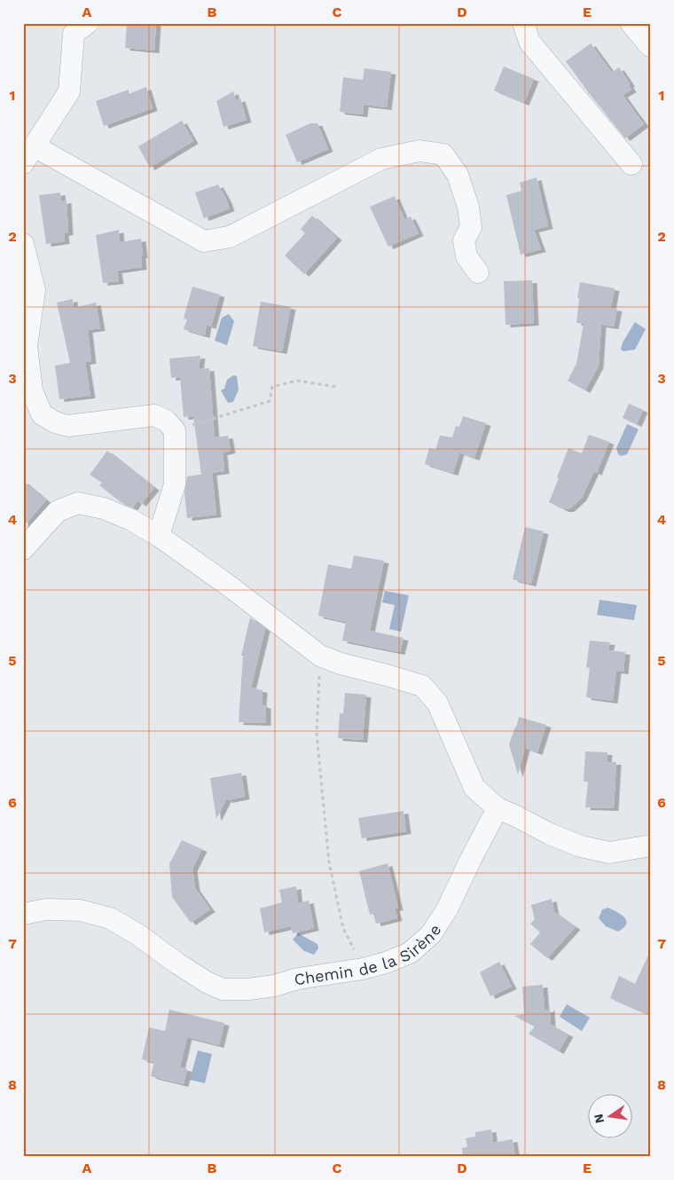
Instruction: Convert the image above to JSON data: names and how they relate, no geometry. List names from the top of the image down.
{
  "streets": {
    "street": ["Chemin de la Sirène"]
  },
  "north": "left",
  "grid": {
    "columns": [
      "A",
      "B",
      "C",
      "D",
      "E"
    ],
    "rows": [
      "1",
      "2",
      "3",
      "4",
      "5",
      "6",
      "7",
      "8"
    ]
  }
}
